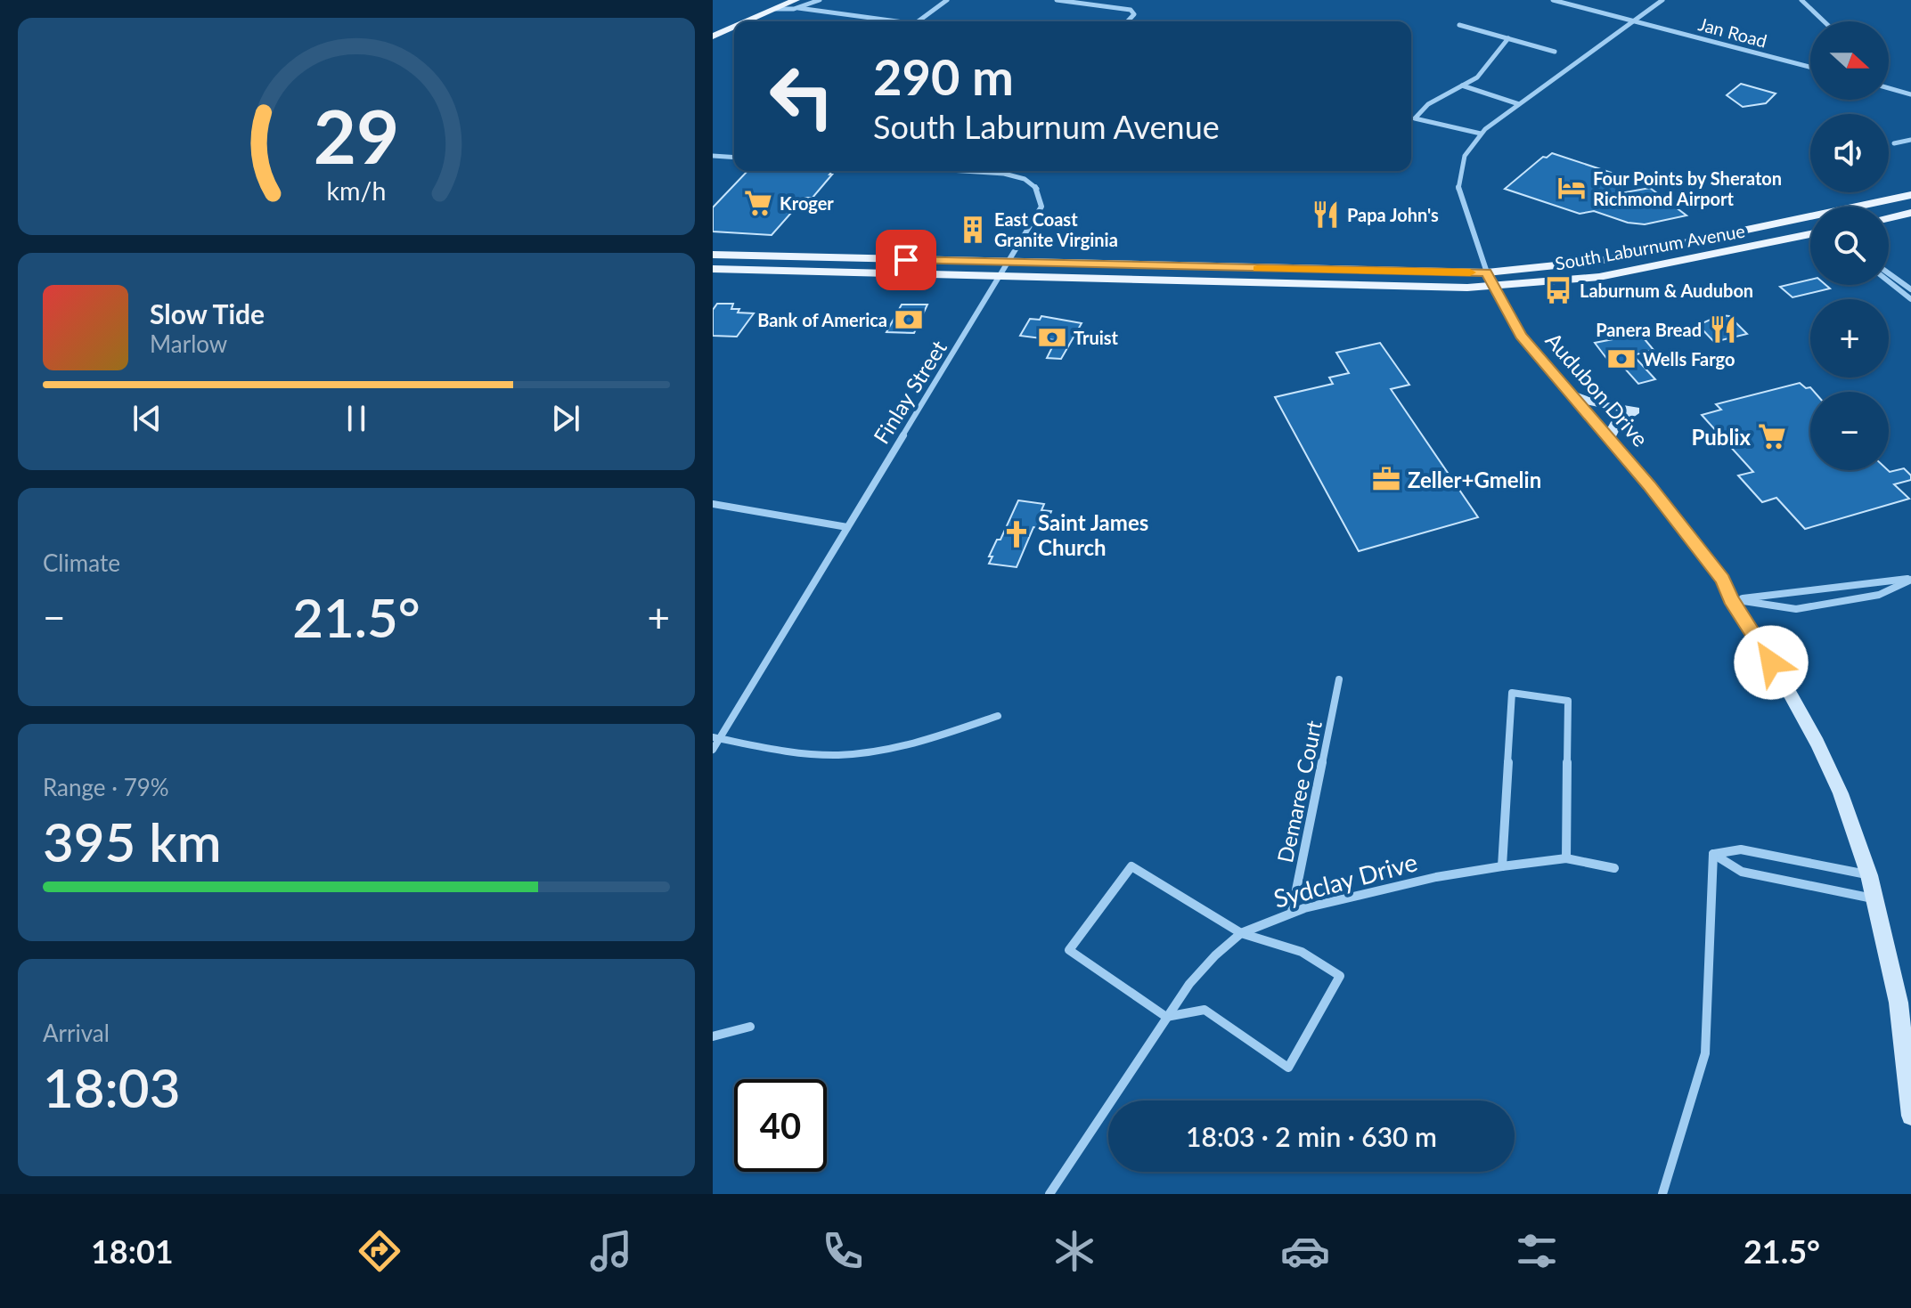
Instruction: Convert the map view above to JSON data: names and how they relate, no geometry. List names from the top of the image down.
{
  "streets": {
    "main road": ["South Laburnum Avenue"],
    "street": [
      "Jan Road",
      "Audubon Drive",
      "Finlay Street",
      "Demaree Court",
      "Sydclay Drive"
    ]
  },
  "crossings": [
    ["Jan Road", "Audubon Drive"],
    ["South Laburnum Avenue", "Audubon Drive"],
    ["South Laburnum Avenue", "Finlay Street"],
    ["Demaree Court", "Sydclay Drive"]
  ],
  "places": {
    "hotel": ["Four Points by Sheraton Richmond Airport"],
    "supermarket": ["Kroger", "Publix"],
    "restaurant": ["Papa John's", "Panera Bread"],
    "building": ["East Coast Granite Virginia"],
    "bus stop": ["Laburnum & Audubon"],
    "bank": ["Bank of America", "Truist", "Wells Fargo"],
    "office": ["Zeller+Gmelin"],
    "church": ["Saint James Church"]
  },
  "north": "right",
  "page": {
    "map_buttons": ["+", "−"],
    "turn": ["290 m", "South Laburnum Avenue"],
    "song": ["Slow Tide", "Marlow"],
    "tile": [
      "Climate",
      ["Range · 79%", "395 km"],
      ["Arrival", "18:03"]
    ],
    "heat": ["−", "21.5°", "+"],
    "limit": "40",
    "trip": "18:03 · 2 min · 630 m",
    "tabs": ["18:01", "21.5°"],
    "gauge": ["29", "km/h"]
  }
}
